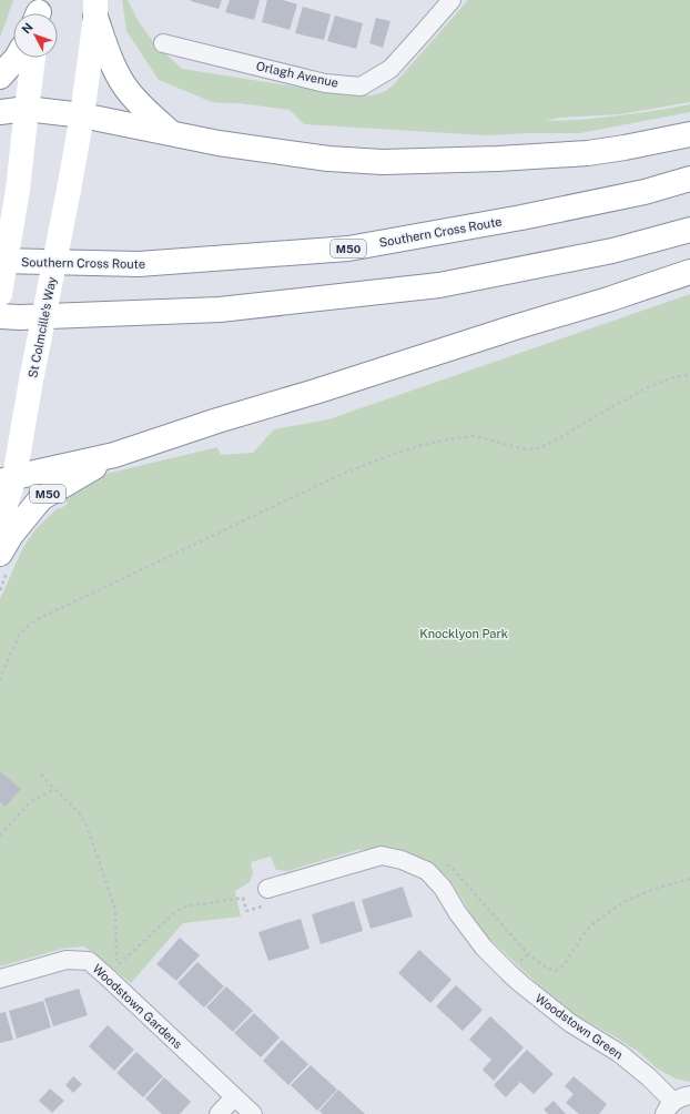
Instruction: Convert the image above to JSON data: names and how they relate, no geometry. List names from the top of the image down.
{
  "streets": {
    "main road": ["Southern Cross Route", "M50", "St Colmcille's Way"],
    "street": ["Orlagh Avenue", "Woodstown Gardens", "Woodstown Green"]
  },
  "crossings": [
    ["M50", "St Colmcille's Way"]
  ],
  "parks": ["Knocklyon Park"],
  "north": "top left"
}
